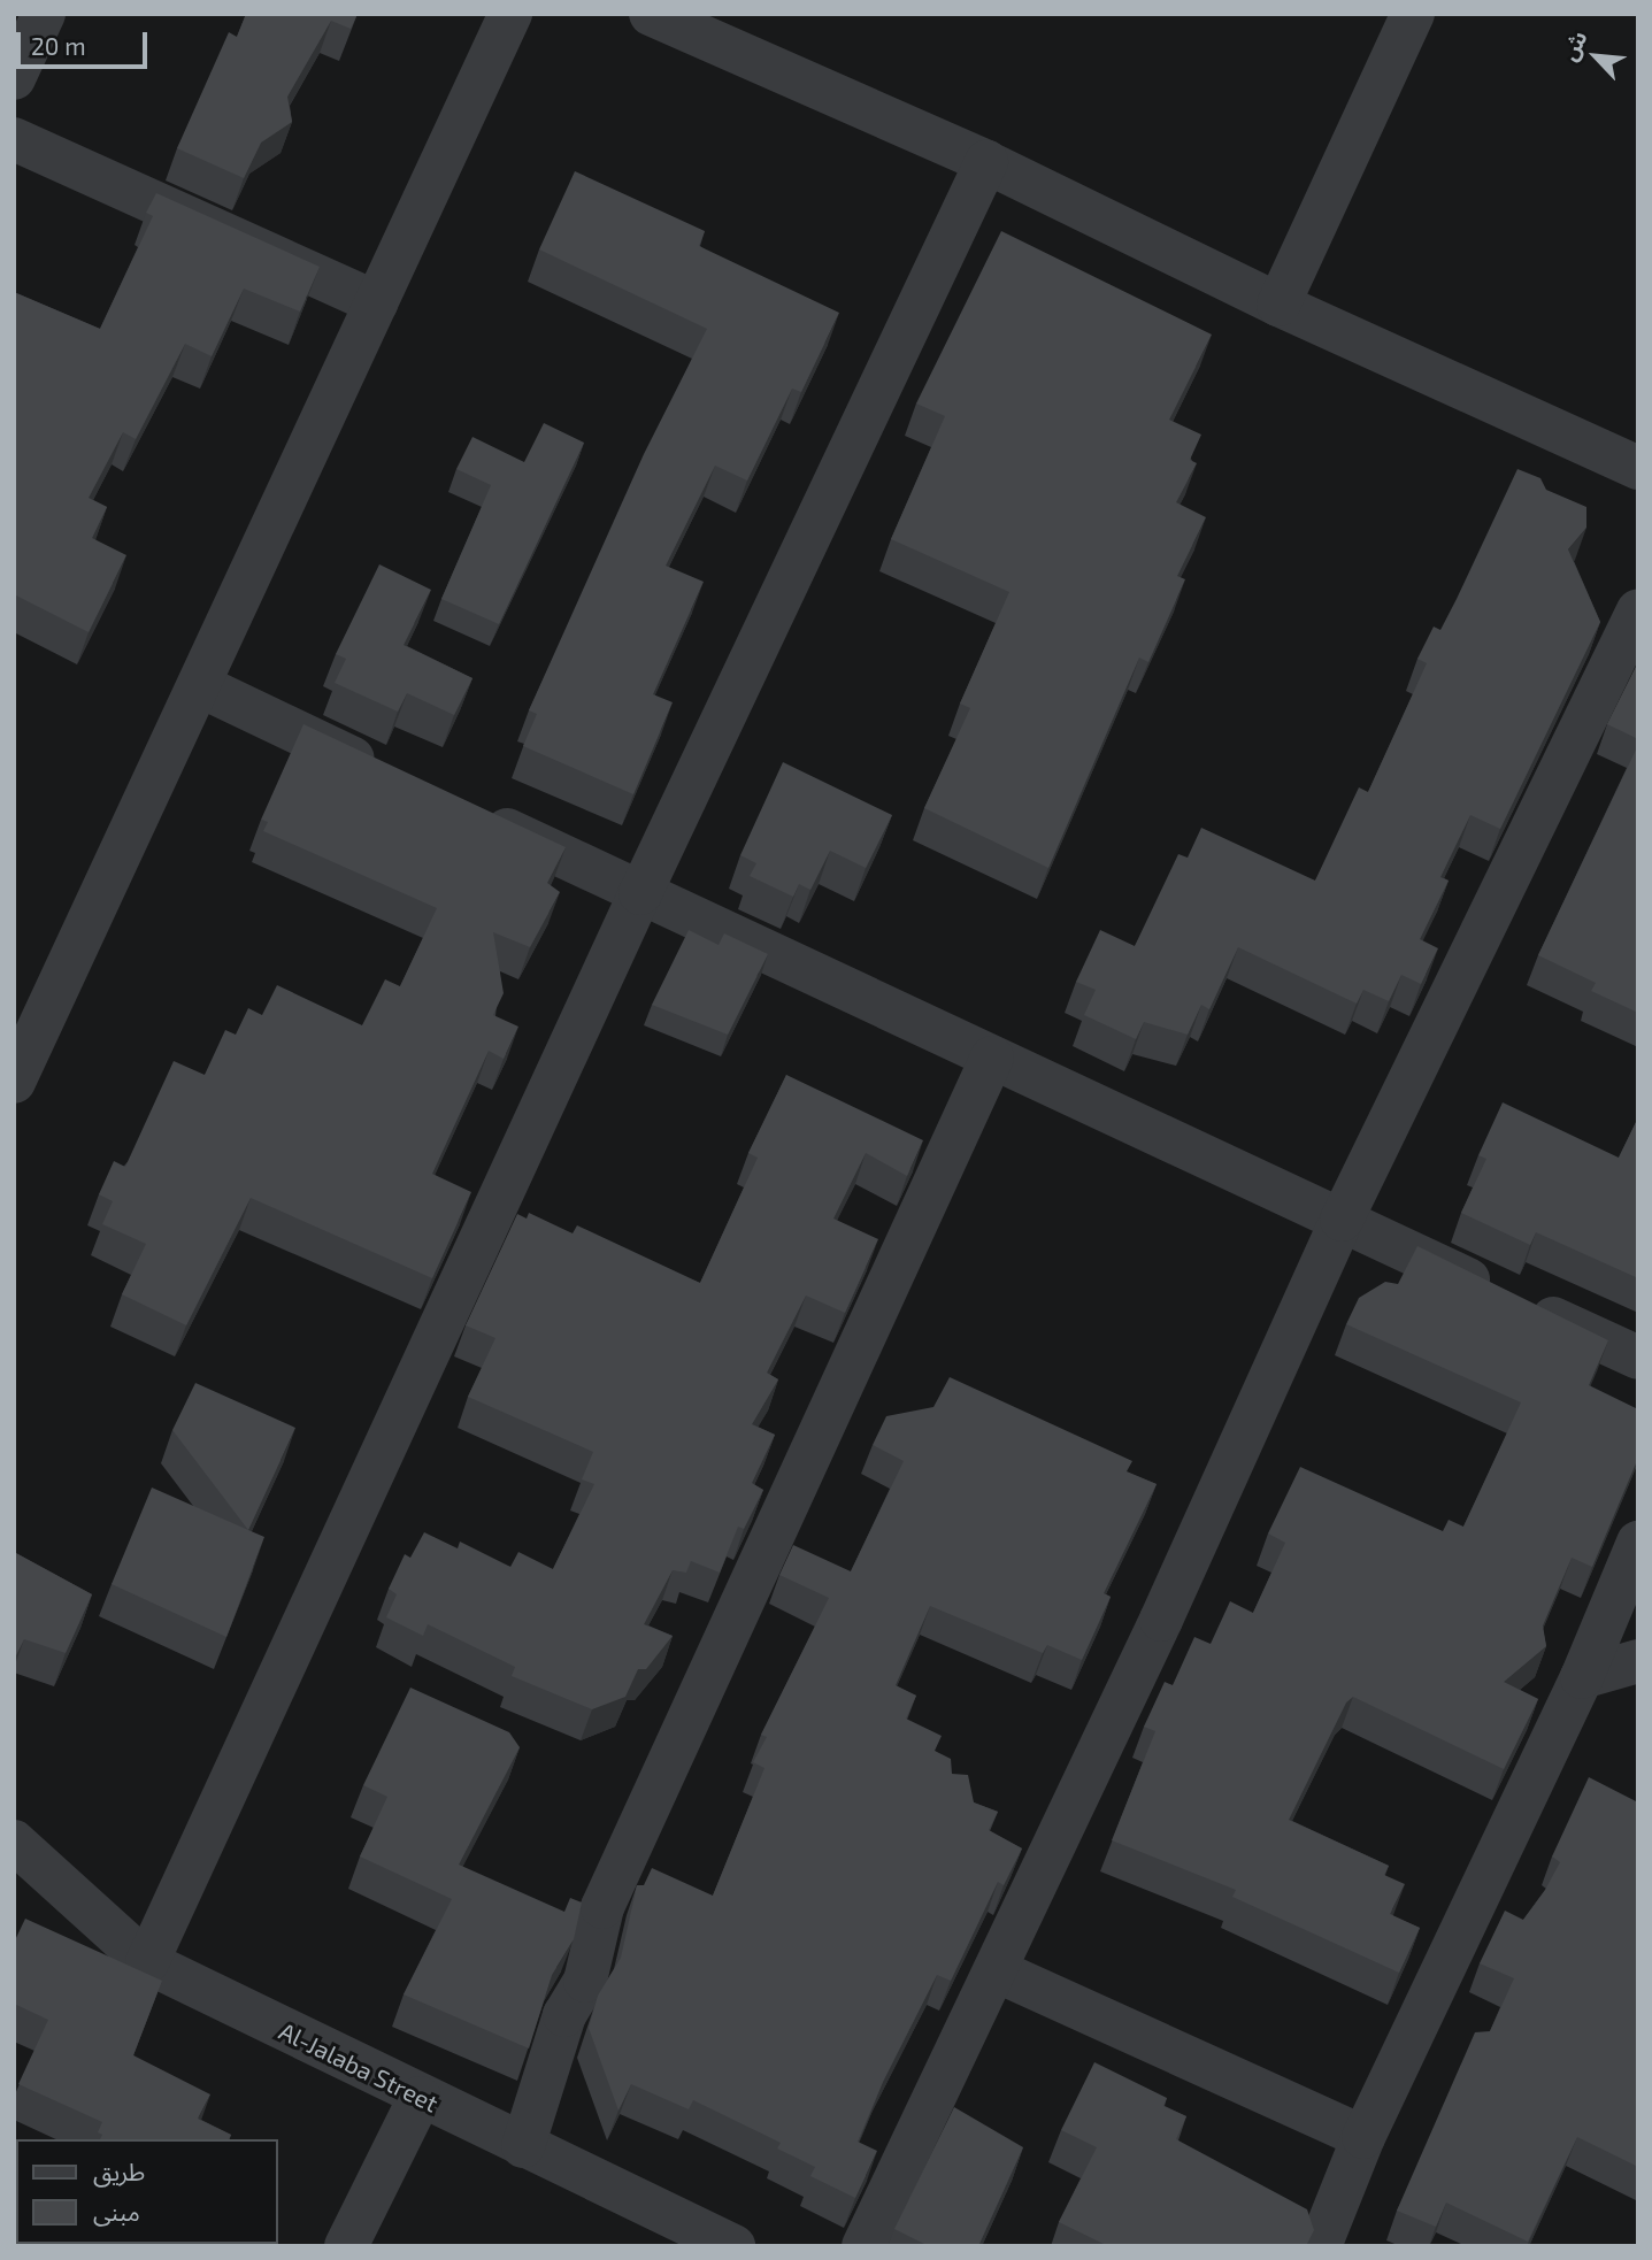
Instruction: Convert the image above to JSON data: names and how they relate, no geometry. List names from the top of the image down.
{
  "streets": {
    "street": ["Al-Jalaba Street"]
  },
  "legend": ["طريق", "مبنى"],
  "scale_bar": "20 m",
  "north": "top left"
}
